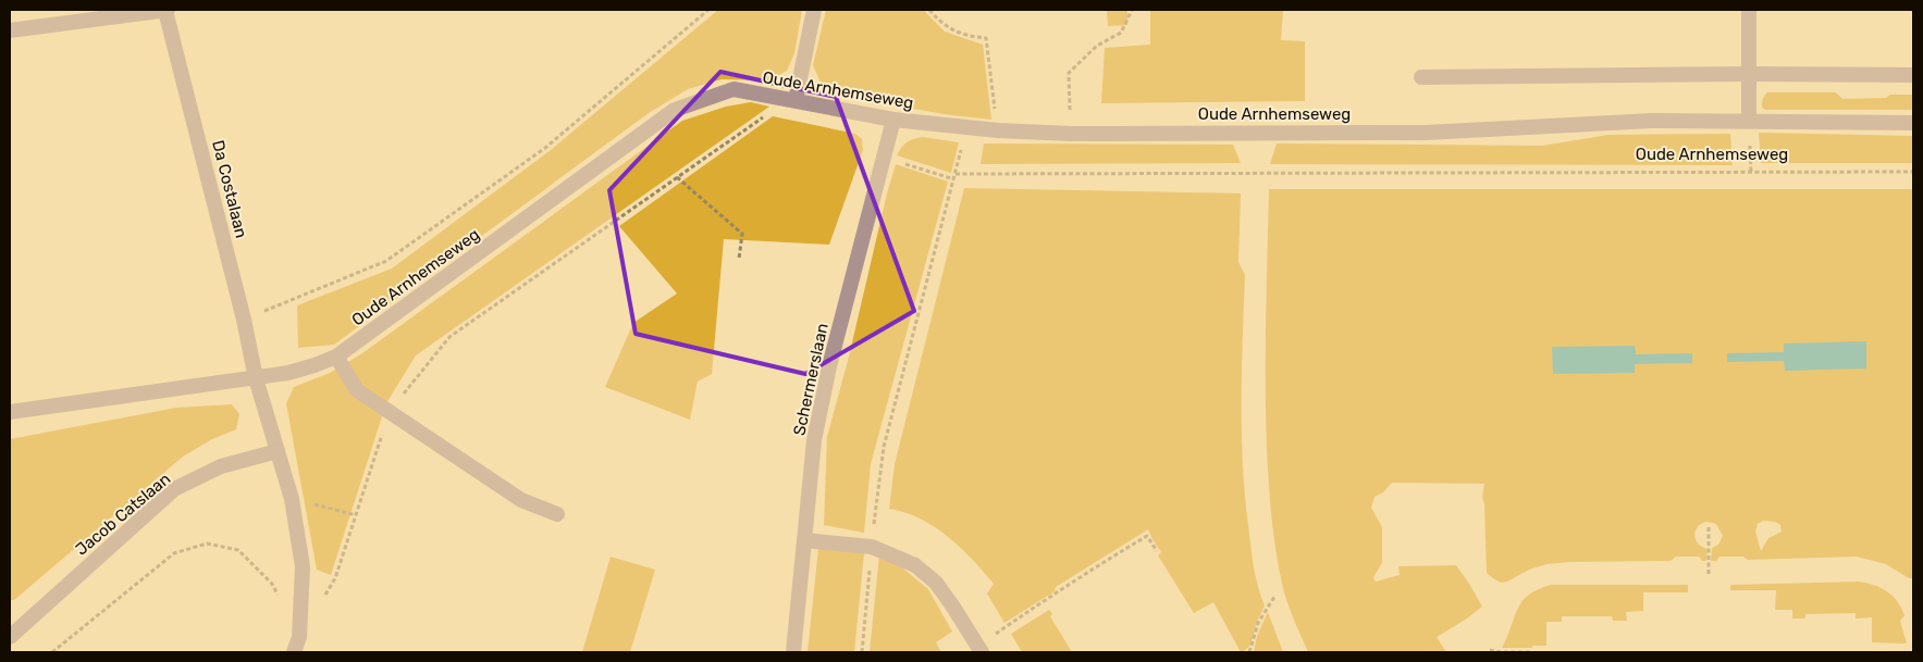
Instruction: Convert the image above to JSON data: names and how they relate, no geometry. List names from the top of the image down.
{
  "streets": {
    "street": [
      "Oude Arnhemseweg",
      "Da Costalaan",
      "Schermerslaan",
      "Jacob Catslaan"
    ]
  },
  "crossings": [
    ["Oude Arnhemseweg", "Da Costalaan"],
    ["Oude Arnhemseweg", "Schermerslaan"],
    ["Da Costalaan", "Jacob Catslaan"]
  ]
}
